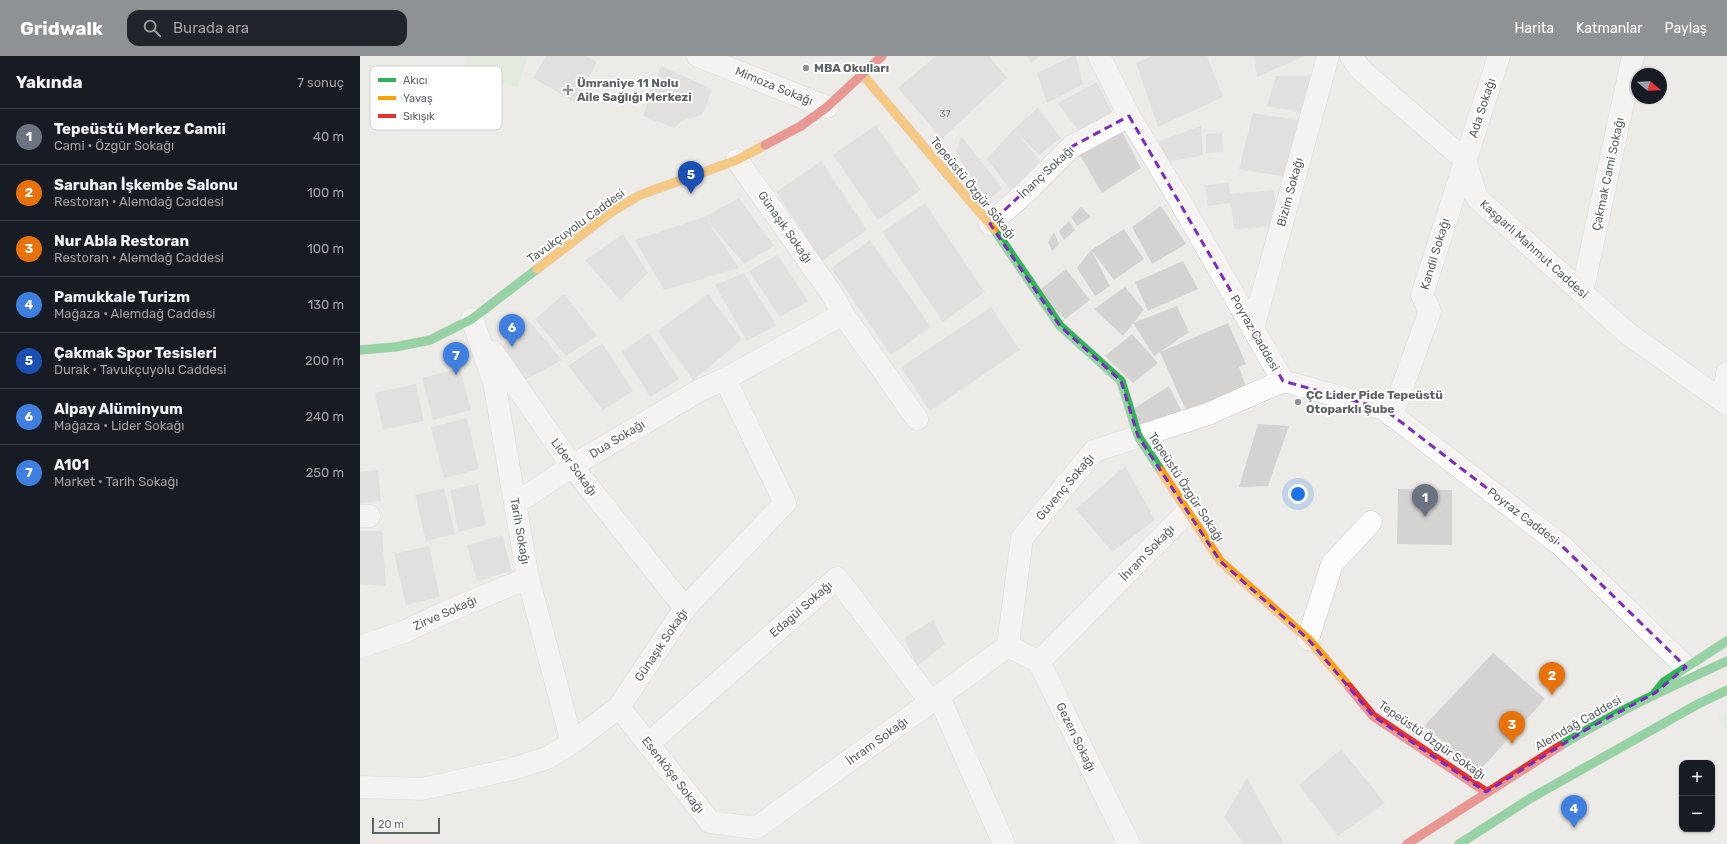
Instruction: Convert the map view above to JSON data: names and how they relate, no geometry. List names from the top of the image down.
{
  "streets": {
    "main road": ["Tepeüstü Özgür Sokağı", "Tavukçuyolu Caddesi", "Alemdağ Caddesi"],
    "street": [
      "Mimoza Sokağı",
      "Ada Sokağı",
      "İnanç Sokağı",
      "Çakmak Cami Sokağı",
      "Bizim Sokağı",
      "Günaşık Sokağı",
      "Kaşgarlı Mahmut Caddesi",
      "Kandil Sokağı",
      "Poyraz Caddesi",
      "Dua Sokağı",
      "Lider Sokağı",
      "Güvenç Sokağı",
      "Tarih Sokağı",
      "İhram Sokağı",
      "Edagül Sokağı",
      "Zirve Sokağı",
      "Gezen Sokağı",
      "Esenköşe Sokağı"
    ]
  },
  "crossings": [
    ["Mimoza Sokağı", "Tavukçuyolu Caddesi"],
    ["Ada Sokağı", "Kaşgarlı Mahmut Caddesi"],
    ["Ada Sokağı", "Kandil Sokağı"],
    ["İnanç Sokağı", "Tepeüstü Özgür Sokağı"],
    ["İnanç Sokağı", "Poyraz Caddesi"],
    ["Çakmak Cami Sokağı", "Kaşgarlı Mahmut Caddesi"],
    ["Tepeüstü Özgür Sokağı", "Tavukçuyolu Caddesi"],
    ["Tepeüstü Özgür Sokağı", "Güvenç Sokağı"],
    ["Tepeüstü Özgür Sokağı", "İhram Sokağı"],
    ["Tepeüstü Özgür Sokağı", "Alemdağ Caddesi"],
    ["Bizim Sokağı", "Poyraz Caddesi"],
    ["Tavukçuyolu Caddesi", "Günaşık Sokağı"],
    ["Tavukçuyolu Caddesi", "Lider Sokağı"],
    ["Tavukçuyolu Caddesi", "Tarih Sokağı"],
    ["Günaşık Sokağı", "Dua Sokağı"],
    ["Günaşık Sokağı", "Lider Sokağı"],
    ["Günaşık Sokağı", "Tarih Sokağı"],
    ["Günaşık Sokağı", "Esenköşe Sokağı"],
    ["Kaşgarlı Mahmut Caddesi", "Kandil Sokağı"],
    ["Kandil Sokağı", "Poyraz Caddesi"],
    ["Poyraz Caddesi", "Güvenç Sokağı"],
    ["Dua Sokağı", "Lider Sokağı"],
    ["Dua Sokağı", "Tarih Sokağı"],
    ["Lider Sokağı", "Tarih Sokağı"],
    ["Güvenç Sokağı", "İhram Sokağı"],
    ["Tarih Sokağı", "Zirve Sokağı"],
    ["İhram Sokağı", "Edagül Sokağı"],
    ["İhram Sokağı", "Gezen Sokağı"],
    ["İhram Sokağı", "Esenköşe Sokağı"],
    ["Edagül Sokağı", "Esenköşe Sokağı"]
  ],
  "places": {
    "other": ["MBA Okulları", "ÇC Lider Pide Tepeüstü Otoparklı Şube"],
    "health": ["Ümraniye 11 Nolu Aile Sağlığı Merkezi"]
  },
  "house_numbers": ["37"],
  "legend": ["Akıcı", "Yavaş", "Sıkışık"],
  "scale_bar": "20 m",
  "north": "right",
  "page": {
    "header": "Gridwalk",
    "search": "Burada ara",
    "nav": ["Harita", "Katmanlar", "Paylaş"],
    "heading": ["Yakında", "7 sonuç"],
    "list": [
      {
        "mark": "1",
        "name": "Tepeüstü Merkez Camii",
        "note": "Cami · Özgür Sokağı",
        "value": "40 m"
      },
      {
        "mark": "2",
        "name": "Saruhan İşkembe Salonu",
        "note": "Restoran · Alemdağ Caddesi",
        "value": "100 m"
      },
      {
        "mark": "3",
        "name": "Nur Abla Restoran",
        "note": "Restoran · Alemdağ Caddesi",
        "value": "100 m"
      },
      {
        "mark": "4",
        "name": "Pamukkale Turizm",
        "note": "Mağaza · Alemdağ Caddesi",
        "value": "130 m"
      },
      {
        "mark": "5",
        "name": "Çakmak Spor Tesisleri",
        "note": "Durak · Tavukçuyolu Caddesi",
        "value": "200 m"
      },
      {
        "mark": "6",
        "name": "Alpay Alüminyum",
        "note": "Mağaza · Lider Sokağı",
        "value": "240 m"
      },
      {
        "mark": "7",
        "name": "A101",
        "note": "Market · Tarih Sokağı",
        "value": "250 m"
      }
    ],
    "pins": [
      "5",
      "6",
      "7",
      "1",
      "2",
      "3",
      "4"
    ],
    "map_buttons": ["+", "−"],
    "scale": "20 m"
  }
}
